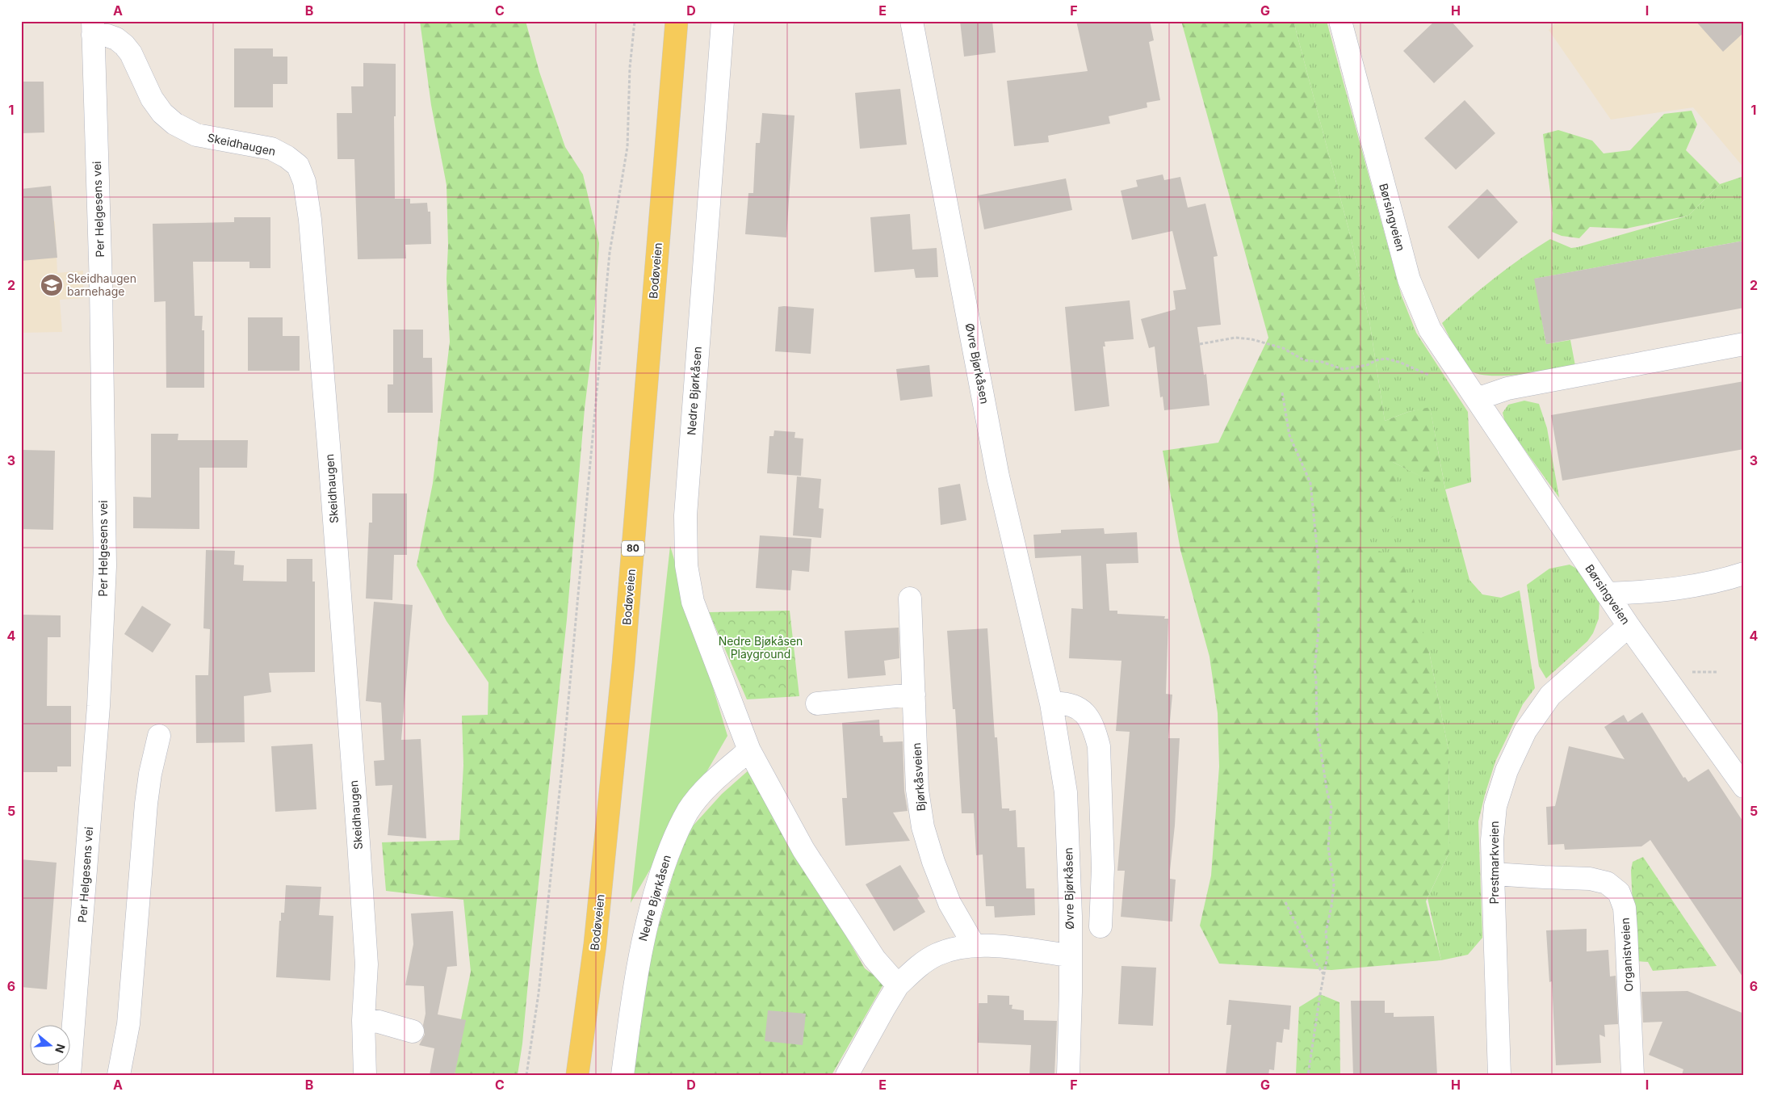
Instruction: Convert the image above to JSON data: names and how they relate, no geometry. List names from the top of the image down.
{
  "streets": {
    "main road": ["Bodøveien", "80"],
    "street": [
      "Skeidhaugen",
      "Per Helgesens vei",
      "Børsingveien",
      "Øvre Bjørkåsen",
      "Nedre Bjørkåsen",
      "Bjørkåsveien",
      "Prestmarkveien",
      "Organistveien"
    ]
  },
  "crossings": [
    ["Skeidhaugen", "Per Helgesens vei"],
    ["Børsingveien", "Prestmarkveien"],
    ["Prestmarkveien", "Organistveien"]
  ],
  "parks": ["Nedre Bjøkåsen Playground"],
  "places": {
    "school or university": ["Skeidhaugen barnehage"]
  },
  "north": "right",
  "grid": {
    "columns": [
      "A",
      "B",
      "C",
      "D",
      "E",
      "F",
      "G",
      "H",
      "I"
    ],
    "rows": [
      "1",
      "2",
      "3",
      "4",
      "5",
      "6"
    ]
  }
}
